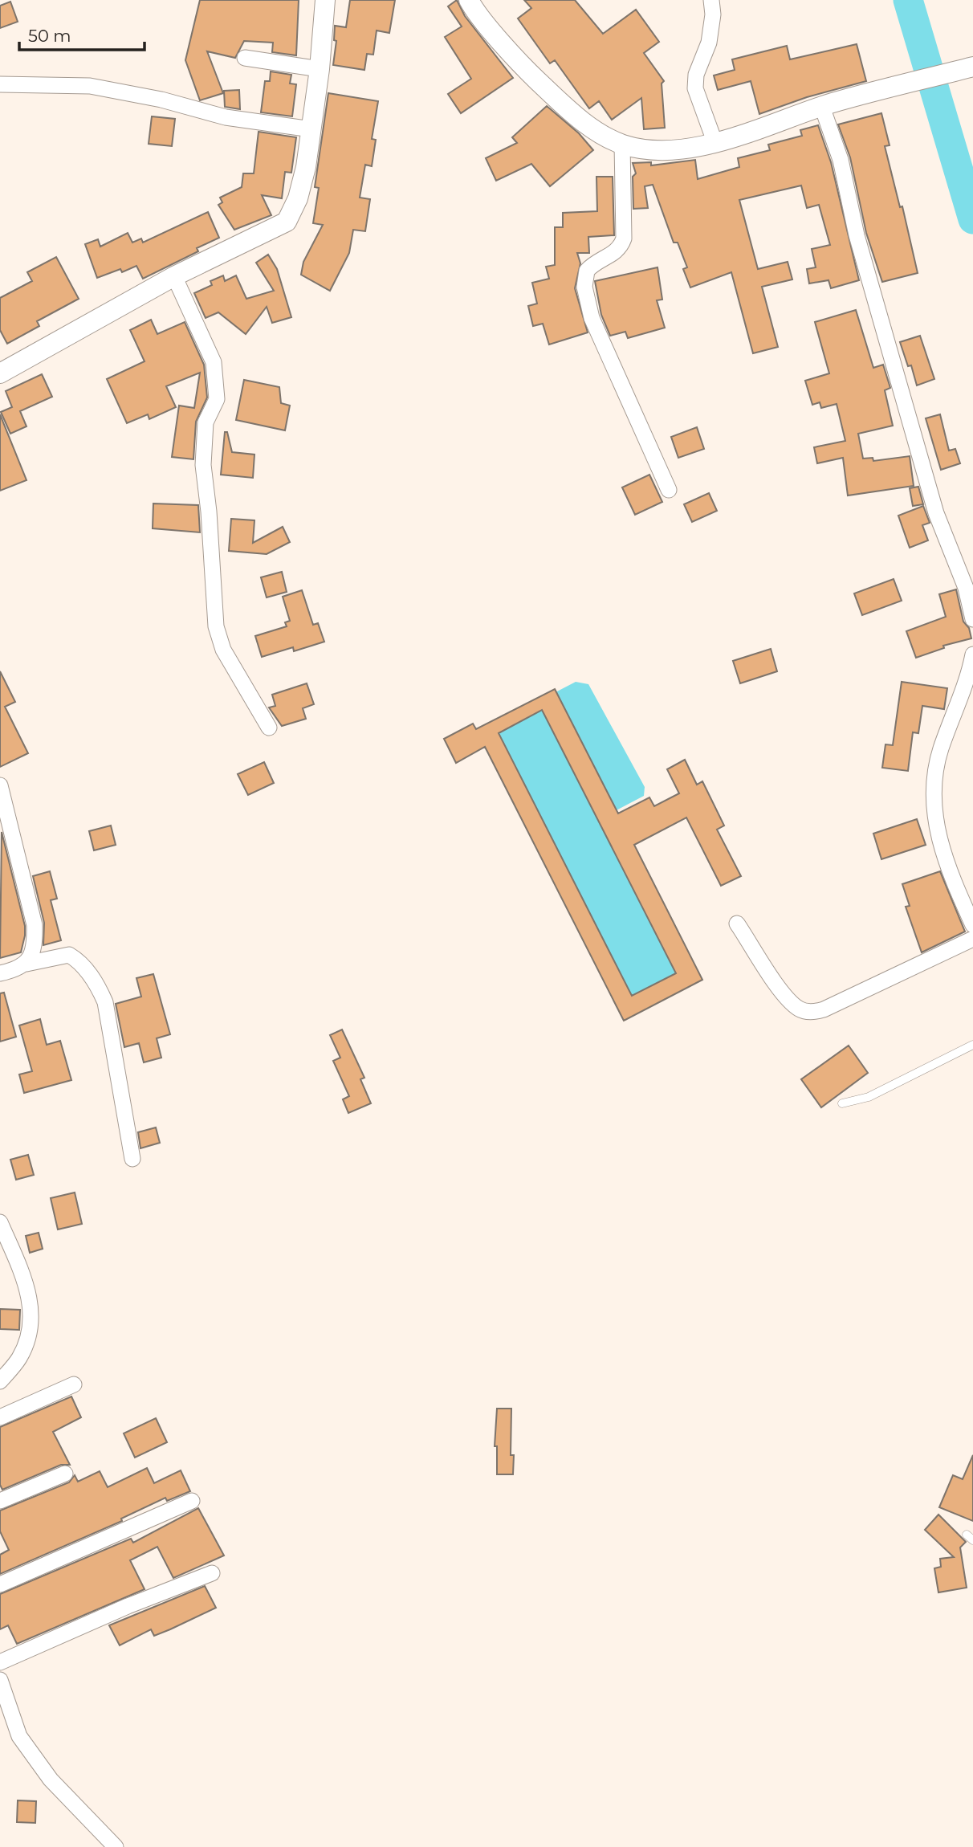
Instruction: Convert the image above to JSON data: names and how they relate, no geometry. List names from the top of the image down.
{
  "scale_bar": "50 m"
}
